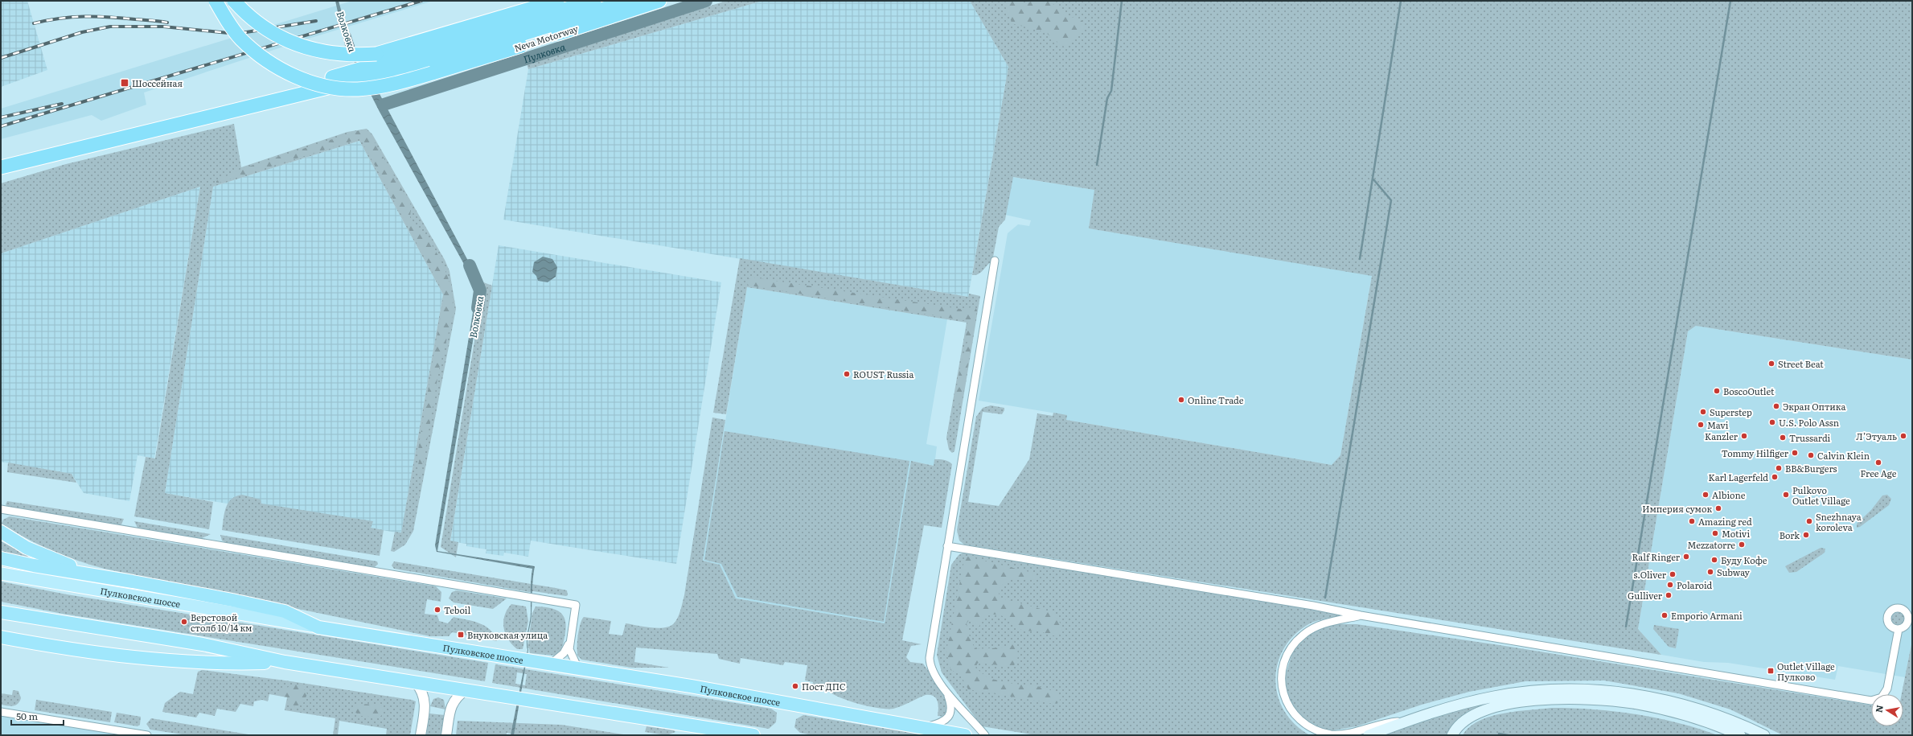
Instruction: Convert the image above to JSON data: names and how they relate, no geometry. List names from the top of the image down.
{
  "streets": {
    "highway": ["Neva Motorway", "Пулковское шоссе"]
  },
  "water": ["Волковка", "Пулковка"],
  "places": {
    "transit": ["Шоссейная", "Внуковская улица", "Outlet Village Пулково"],
    "other": [
      "Street Beat",
      "ROUST Russia",
      "BoscoOutlet",
      "Online Trade",
      "Экран Оптика",
      "Superstep",
      "U.S. Polo Assn",
      "Mavi",
      "Kanzler",
      "Л’Этуаль",
      "Trussardi",
      "Tommy Hilfiger",
      "Calvin Klein",
      "Free Age",
      "BB&Burgers",
      "Karl Lagerfeld",
      "Albione",
      "Pulkovo Outlet Village",
      "Империя сумок",
      "Amazing red",
      "Snezhnaya koroleva",
      "Motivi",
      "Bork",
      "Mezzatorre",
      "Ralf Ringer",
      "Буду Кофе",
      "Subway",
      "s.Oliver",
      "Polaroid",
      "Gulliver",
      "Teboil",
      "Emporio Armani",
      "Верстовой столб 10/14 км",
      "Пост ДПС"
    ]
  },
  "scale_bar": "50 m",
  "north": "left"
}
